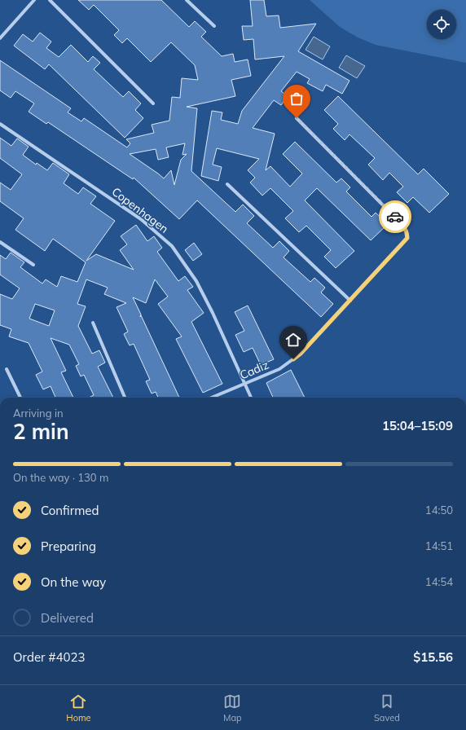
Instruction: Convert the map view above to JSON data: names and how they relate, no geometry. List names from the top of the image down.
{
  "streets": {
    "street": ["Copenhagen", "Cadiz"]
  },
  "crossings": [
    ["Copenhagen", "Cadiz"]
  ],
  "page": {
    "heading": ["2 min", "Arriving in", "15:04–15:09"],
    "panel": ["Order #4023", "$15.56"],
    "bar": "On the way · 130 m",
    "list": [
      ["Confirmed", "14:50"],
      ["Preparing", "14:51"],
      ["On the way", "14:54"],
      "Delivered"
    ],
    "tabs": ["Home", "Map", "Saved"]
  }
}
